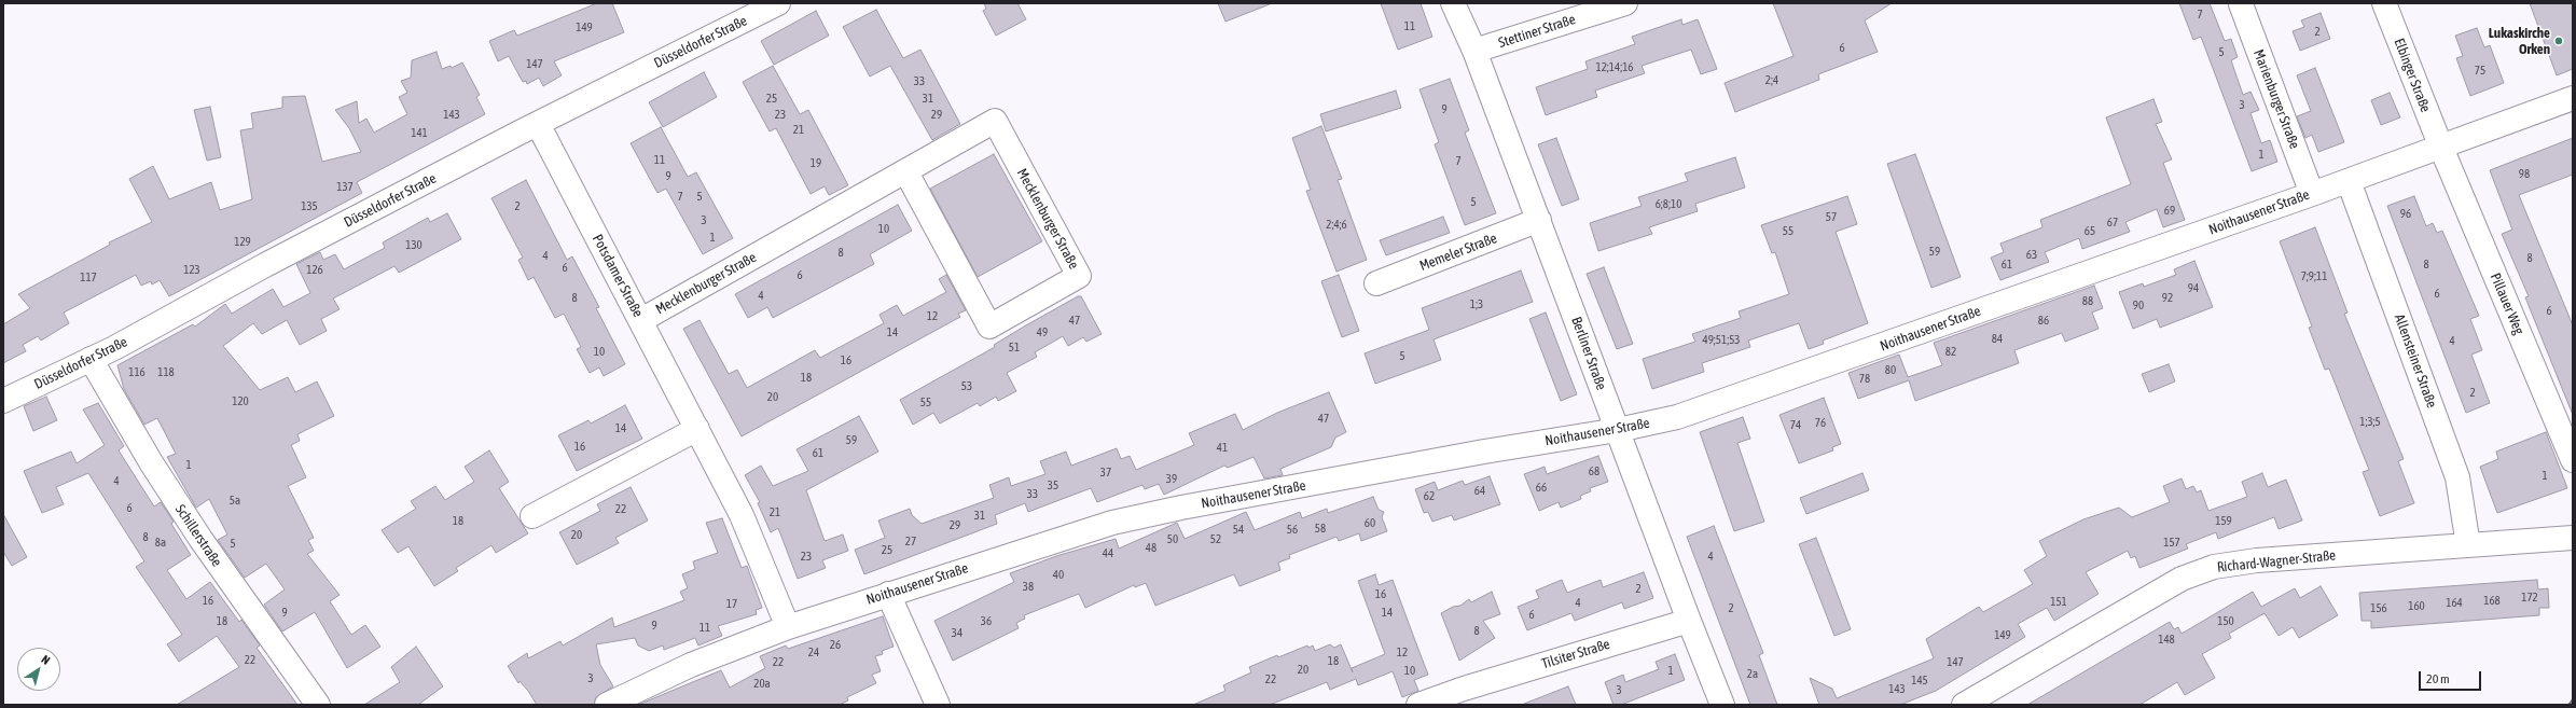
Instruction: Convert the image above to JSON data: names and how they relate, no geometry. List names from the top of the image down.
{
  "streets": {
    "street": [
      "Stettiner Straße",
      "Düsseldorfer Straße",
      "Elbinger Straße",
      "Marienburger Straße",
      "Noithausener Straße",
      "Mecklenburger Straße",
      "Memeler Straße",
      "Potsdamer Straße",
      "Pillauer Weg",
      "Berliner Straße",
      "Allensteiner Straße",
      "Schillerstraße",
      "Richard-Wagner-Straße",
      "Tilsiter Straße"
    ]
  },
  "crossings": [
    ["Stettiner Straße", "Berliner Straße"],
    ["Düsseldorfer Straße", "Potsdamer Straße"],
    ["Düsseldorfer Straße", "Schillerstraße"],
    ["Elbinger Straße", "Noithausener Straße"],
    ["Elbinger Straße", "Pillauer Weg"],
    ["Marienburger Straße", "Noithausener Straße"],
    ["Noithausener Straße", "Potsdamer Straße"],
    ["Noithausener Straße", "Pillauer Weg"],
    ["Noithausener Straße", "Berliner Straße"],
    ["Noithausener Straße", "Allensteiner Straße"],
    ["Mecklenburger Straße", "Potsdamer Straße"],
    ["Memeler Straße", "Berliner Straße"],
    ["Berliner Straße", "Tilsiter Straße"],
    ["Allensteiner Straße", "Richard-Wagner-Straße"]
  ],
  "places": ["Lukaskirche Orken"],
  "house_numbers": [
    "7",
    "11",
    "149",
    "2",
    "6",
    "5",
    "147",
    "12;14;16",
    "75",
    "2;4",
    "33",
    "25",
    "31",
    "3",
    "9",
    "143",
    "23",
    "29",
    "21",
    "141",
    "1",
    "11",
    "7",
    "19",
    "98",
    "9",
    "137",
    "7",
    "5",
    "5",
    "6;8;10",
    "135",
    "2",
    "69",
    "96",
    "57",
    "3",
    "67",
    "2;4;6",
    "10",
    "55",
    "65",
    "1",
    "129",
    "130",
    "59",
    "8",
    "63",
    "4",
    "8",
    "61",
    "8",
    "6",
    "123",
    "126",
    "6",
    "7;9;11",
    "117",
    "94",
    "6",
    "4",
    "8",
    "92",
    "88",
    "1;3",
    "90",
    "6",
    "12",
    "47",
    "86",
    "14",
    "49",
    "84",
    "49;51;53",
    "4",
    "51",
    "10",
    "82",
    "5",
    "16",
    "80",
    "116",
    "118",
    "18",
    "78",
    "53",
    "2",
    "20",
    "120",
    "55",
    "47",
    "1;3;5",
    "76",
    "74",
    "14",
    "59",
    "16",
    "41",
    "61",
    "1",
    "68",
    "37",
    "1",
    "39",
    "4",
    "35",
    "66",
    "64",
    "33",
    "62",
    "5a",
    "6",
    "22",
    "21",
    "31",
    "18",
    "159",
    "60",
    "29",
    "58",
    "54",
    "56",
    "20",
    "8",
    "50",
    "52",
    "27",
    "8a",
    "157",
    "5",
    "48",
    "25",
    "44",
    "23",
    "4",
    "40",
    "38",
    "2",
    "16",
    "172",
    "16",
    "168",
    "151",
    "4",
    "164",
    "17",
    "160",
    "2",
    "156",
    "9",
    "14",
    "6",
    "18",
    "36",
    "150",
    "9",
    "11",
    "8",
    "34",
    "149",
    "148",
    "26",
    "24",
    "12",
    "22",
    "18",
    "22",
    "147",
    "20",
    "10",
    "1",
    "2a",
    "3",
    "22",
    "145",
    "20a",
    "143",
    "3"
  ],
  "scale_bar": "20 m",
  "north": "top right"
}
